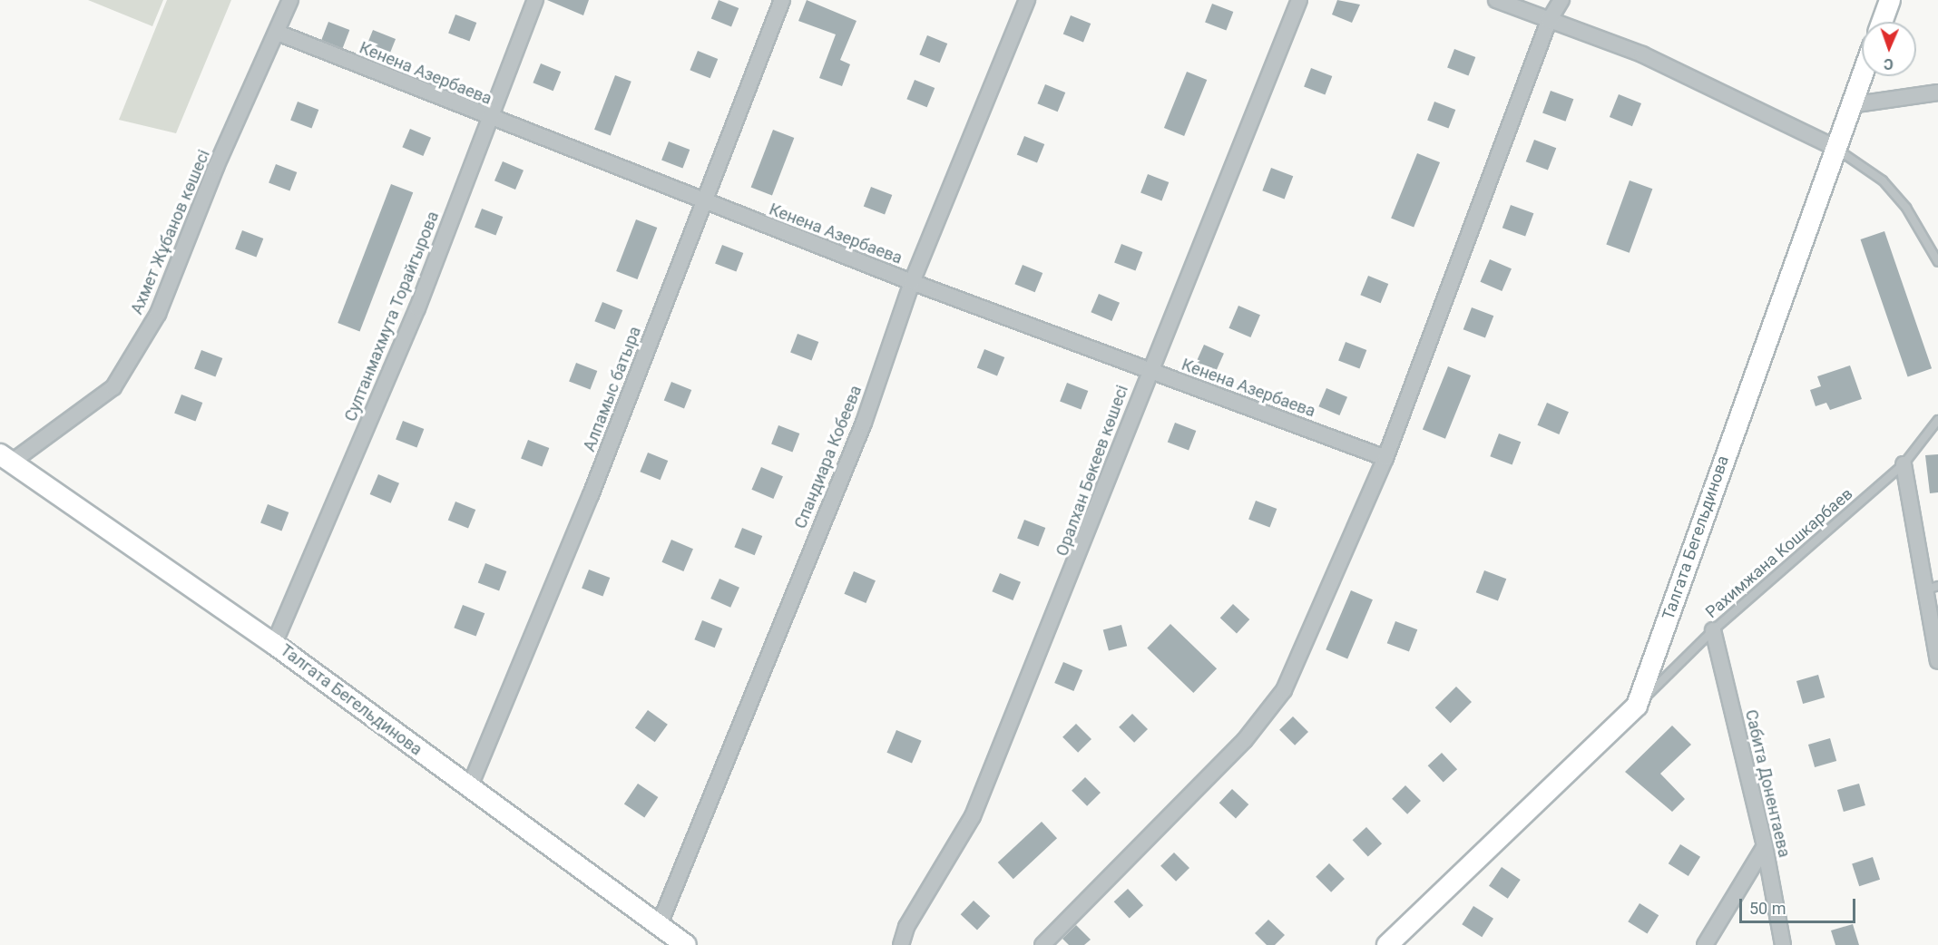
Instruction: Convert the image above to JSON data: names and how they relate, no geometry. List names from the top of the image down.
{
  "streets": {
    "street": [
      "Кенена Азербаева",
      "Ахмет Жұбанов көшесі",
      "Султанмахмута Торайгырова",
      "Алпамыс батыра",
      "Спандиара Кобеева",
      "Оралхан Бөкеев көшесі",
      "Талгата Бегельдинова",
      "Сабита Донентаева"
    ],
    "lane": ["Рахимжана Кошкарбаев"]
  },
  "crossings": [
    ["Кенена Азербаева", "Ахмет Жұбанов көшесі"],
    ["Кенена Азербаева", "Султанмахмута Торайгырова"],
    ["Кенена Азербаева", "Алпамыс батыра"],
    ["Кенена Азербаева", "Спандиара Кобеева"],
    ["Кенена Азербаева", "Оралхан Бөкеев көшесі"],
    ["Ахмет Жұбанов көшесі", "Талгата Бегельдинова"],
    ["Султанмахмута Торайгырова", "Талгата Бегельдинова"],
    ["Алпамыс батыра", "Талгата Бегельдинова"],
    ["Спандиара Кобеева", "Талгата Бегельдинова"],
    ["Талгата Бегельдинова", "Рахимжана Кошкарбаев"],
    ["Рахимжана Кошкарбаев", "Сабита Донентаева"]
  ],
  "scale_bar": "50 m",
  "north": "bottom"
}
